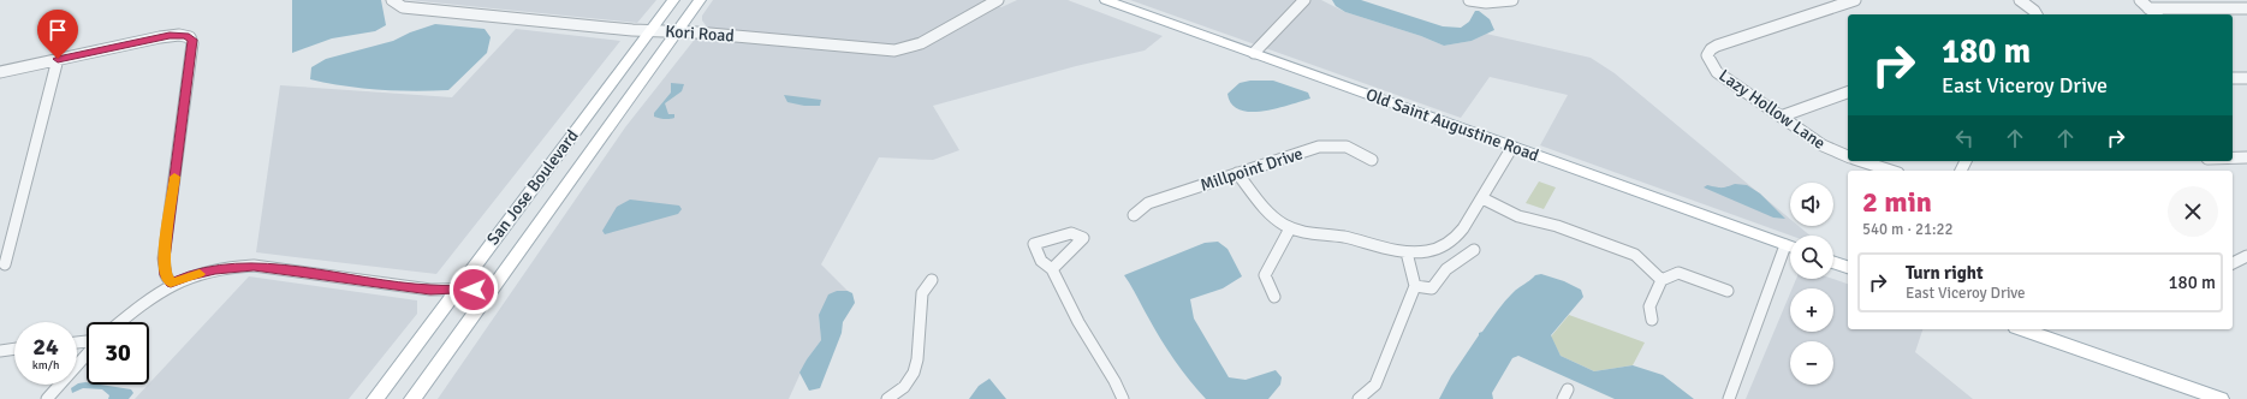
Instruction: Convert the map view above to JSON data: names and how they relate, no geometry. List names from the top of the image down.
{
  "streets": {
    "main road": ["Old Saint Augustine Road", "San Jose Boulevard"],
    "street": ["Kori Road", "Lazy Hollow Lane", "Millpoint Drive"]
  },
  "crossings": [
    ["Kori Road", "San Jose Boulevard"]
  ],
  "page": {
    "turn": ["180 m", "East Viceroy Drive"],
    "heading": ["2 min", "540 m · 21:22"],
    "map_buttons": ["+", "−"],
    "list": [
      {
        "name": "Turn right",
        "note": "East Viceroy Drive",
        "value": "180 m"
      }
    ],
    "speed": "24 km/h",
    "limit": "30"
  }
}
